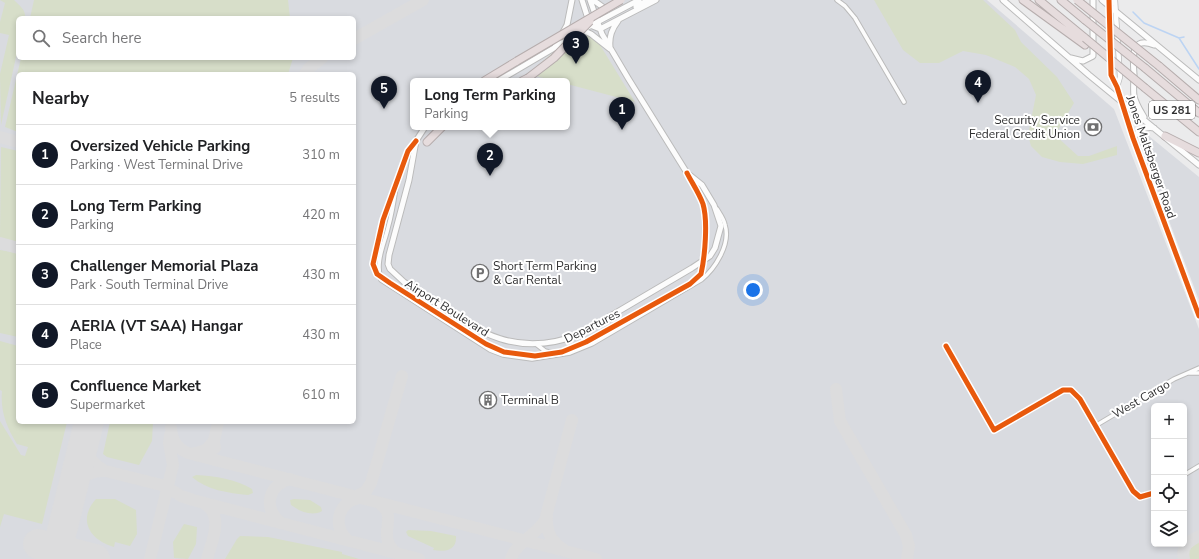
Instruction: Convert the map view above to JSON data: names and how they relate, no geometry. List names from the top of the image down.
{
  "streets": {
    "highway": ["US 281"],
    "main road": ["Airport Boulevard"],
    "street": ["Jones Maltsberger Road", "Departures", "West Cargo"]
  },
  "places": {
    "bank": ["Security Service Federal Credit Union"],
    "parking": ["Short Term Parking & Car Rental"],
    "building": ["Terminal B"]
  },
  "page": {
    "search": "Search here",
    "pins": [
      "3",
      "4",
      "5",
      "1",
      "2"
    ],
    "heading": ["Nearby", "5 results"],
    "popup": ["Long Term Parking", "Parking"],
    "list": [
      {
        "mark": "1",
        "name": "Oversized Vehicle Parking",
        "note": "Parking · West Terminal Drive",
        "value": "310 m"
      },
      {
        "mark": "2",
        "name": "Long Term Parking",
        "note": "Parking",
        "value": "420 m"
      },
      {
        "mark": "3",
        "name": "Challenger Memorial Plaza",
        "note": "Park · South Terminal Drive",
        "value": "430 m"
      },
      {
        "mark": "4",
        "name": "AERIA (VT SAA) Hangar",
        "note": "Place",
        "value": "430 m"
      },
      {
        "mark": "5",
        "name": "Confluence Market",
        "note": "Supermarket",
        "value": "610 m"
      }
    ],
    "map_buttons": ["+", "−"]
  }
}
